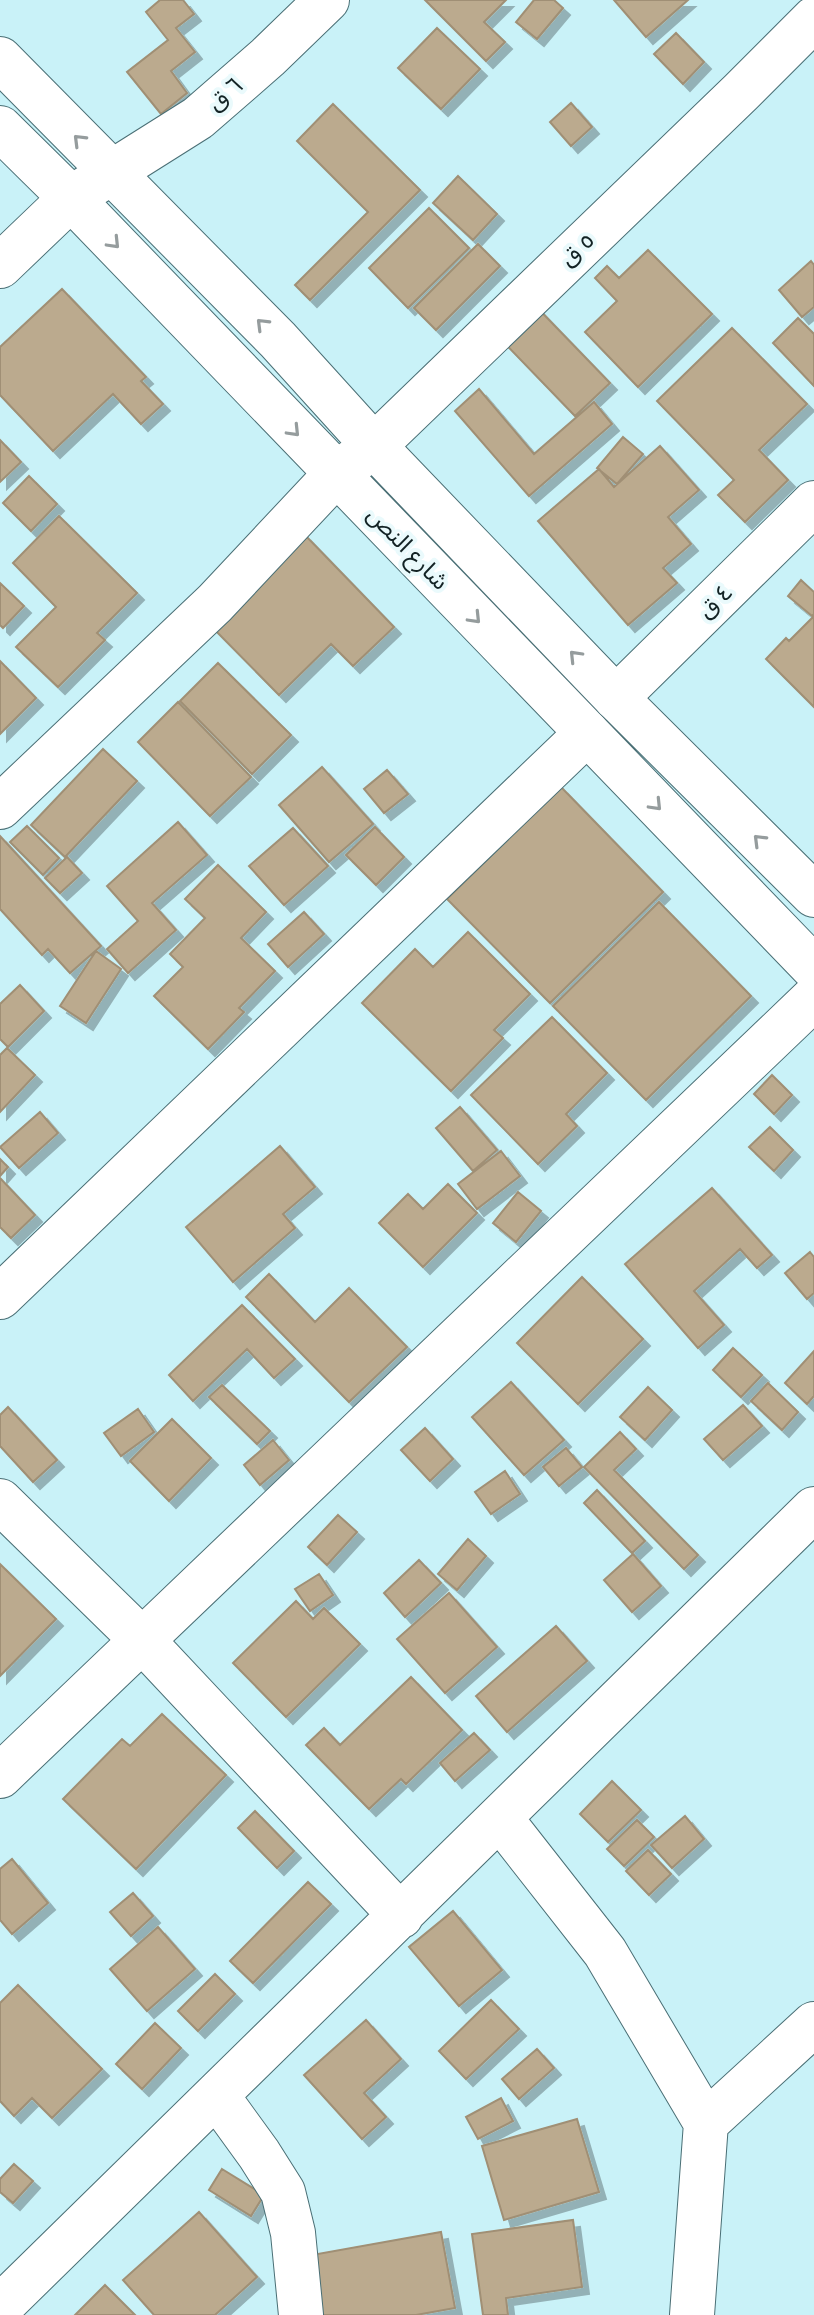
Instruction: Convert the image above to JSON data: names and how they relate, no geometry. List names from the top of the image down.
{
  "streets": {
    "street": [
      "٦ ق",
      "٥ ق",
      "شارع النص",
      "٤ ق"
    ]
  },
  "crossings": [
    ["٦ ق", "شارع النص"],
    ["٥ ق", "شارع النص"],
    ["شارع النص", "٤ ق"]
  ]
}
